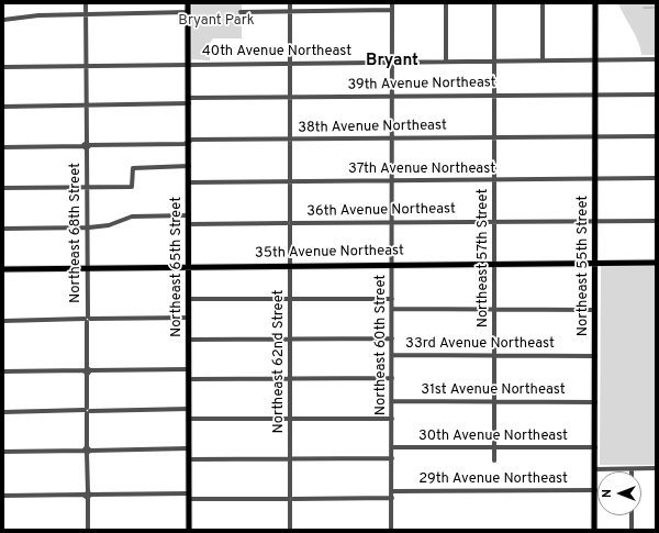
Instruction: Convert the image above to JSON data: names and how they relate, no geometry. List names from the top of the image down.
{
  "streets": {
    "main road": ["35th Avenue Northeast", "Northeast 55th Street", "Northeast 65th Street"],
    "street": [
      "40th Avenue Northeast",
      "39th Avenue Northeast",
      "38th Avenue Northeast",
      "37th Avenue Northeast",
      "36th Avenue Northeast",
      "Northeast 68th Street",
      "Northeast 57th Street",
      "33rd Avenue Northeast",
      "Northeast 60th Street",
      "Northeast 62nd Street",
      "31st Avenue Northeast",
      "30th Avenue Northeast",
      "29th Avenue Northeast"
    ]
  },
  "crossings": [
    ["40th Avenue Northeast", "Northeast 68th Street"],
    ["40th Avenue Northeast", "Northeast 57th Street"],
    ["40th Avenue Northeast", "Northeast 55th Street"],
    ["40th Avenue Northeast", "Northeast 65th Street"],
    ["40th Avenue Northeast", "Northeast 60th Street"],
    ["40th Avenue Northeast", "Northeast 62nd Street"],
    ["39th Avenue Northeast", "Northeast 68th Street"],
    ["39th Avenue Northeast", "Northeast 57th Street"],
    ["39th Avenue Northeast", "Northeast 55th Street"],
    ["39th Avenue Northeast", "Northeast 65th Street"],
    ["39th Avenue Northeast", "Northeast 60th Street"],
    ["39th Avenue Northeast", "Northeast 62nd Street"],
    ["38th Avenue Northeast", "Northeast 68th Street"],
    ["38th Avenue Northeast", "Northeast 57th Street"],
    ["38th Avenue Northeast", "Northeast 55th Street"],
    ["38th Avenue Northeast", "Northeast 65th Street"],
    ["38th Avenue Northeast", "Northeast 60th Street"],
    ["38th Avenue Northeast", "Northeast 62nd Street"],
    ["37th Avenue Northeast", "Northeast 57th Street"],
    ["37th Avenue Northeast", "Northeast 55th Street"],
    ["37th Avenue Northeast", "Northeast 65th Street"],
    ["37th Avenue Northeast", "Northeast 60th Street"],
    ["37th Avenue Northeast", "Northeast 62nd Street"],
    ["36th Avenue Northeast", "Northeast 57th Street"],
    ["36th Avenue Northeast", "Northeast 55th Street"],
    ["36th Avenue Northeast", "Northeast 65th Street"],
    ["36th Avenue Northeast", "Northeast 60th Street"],
    ["36th Avenue Northeast", "Northeast 62nd Street"],
    ["Northeast 68th Street", "35th Avenue Northeast"],
    ["35th Avenue Northeast", "Northeast 57th Street"],
    ["35th Avenue Northeast", "Northeast 55th Street"],
    ["35th Avenue Northeast", "Northeast 65th Street"],
    ["35th Avenue Northeast", "Northeast 60th Street"],
    ["35th Avenue Northeast", "Northeast 62nd Street"],
    ["Northeast 57th Street", "33rd Avenue Northeast"],
    ["Northeast 57th Street", "31st Avenue Northeast"],
    ["Northeast 57th Street", "30th Avenue Northeast"],
    ["Northeast 55th Street", "33rd Avenue Northeast"],
    ["Northeast 55th Street", "31st Avenue Northeast"],
    ["Northeast 55th Street", "30th Avenue Northeast"],
    ["Northeast 55th Street", "29th Avenue Northeast"],
    ["Northeast 65th Street", "33rd Avenue Northeast"],
    ["33rd Avenue Northeast", "Northeast 60th Street"],
    ["33rd Avenue Northeast", "Northeast 62nd Street"],
    ["Northeast 60th Street", "31st Avenue Northeast"],
    ["Northeast 60th Street", "30th Avenue Northeast"],
    ["Northeast 60th Street", "29th Avenue Northeast"]
  ],
  "districts": ["Bryant"],
  "parks": ["Bryant Park"],
  "north": "left"
}
